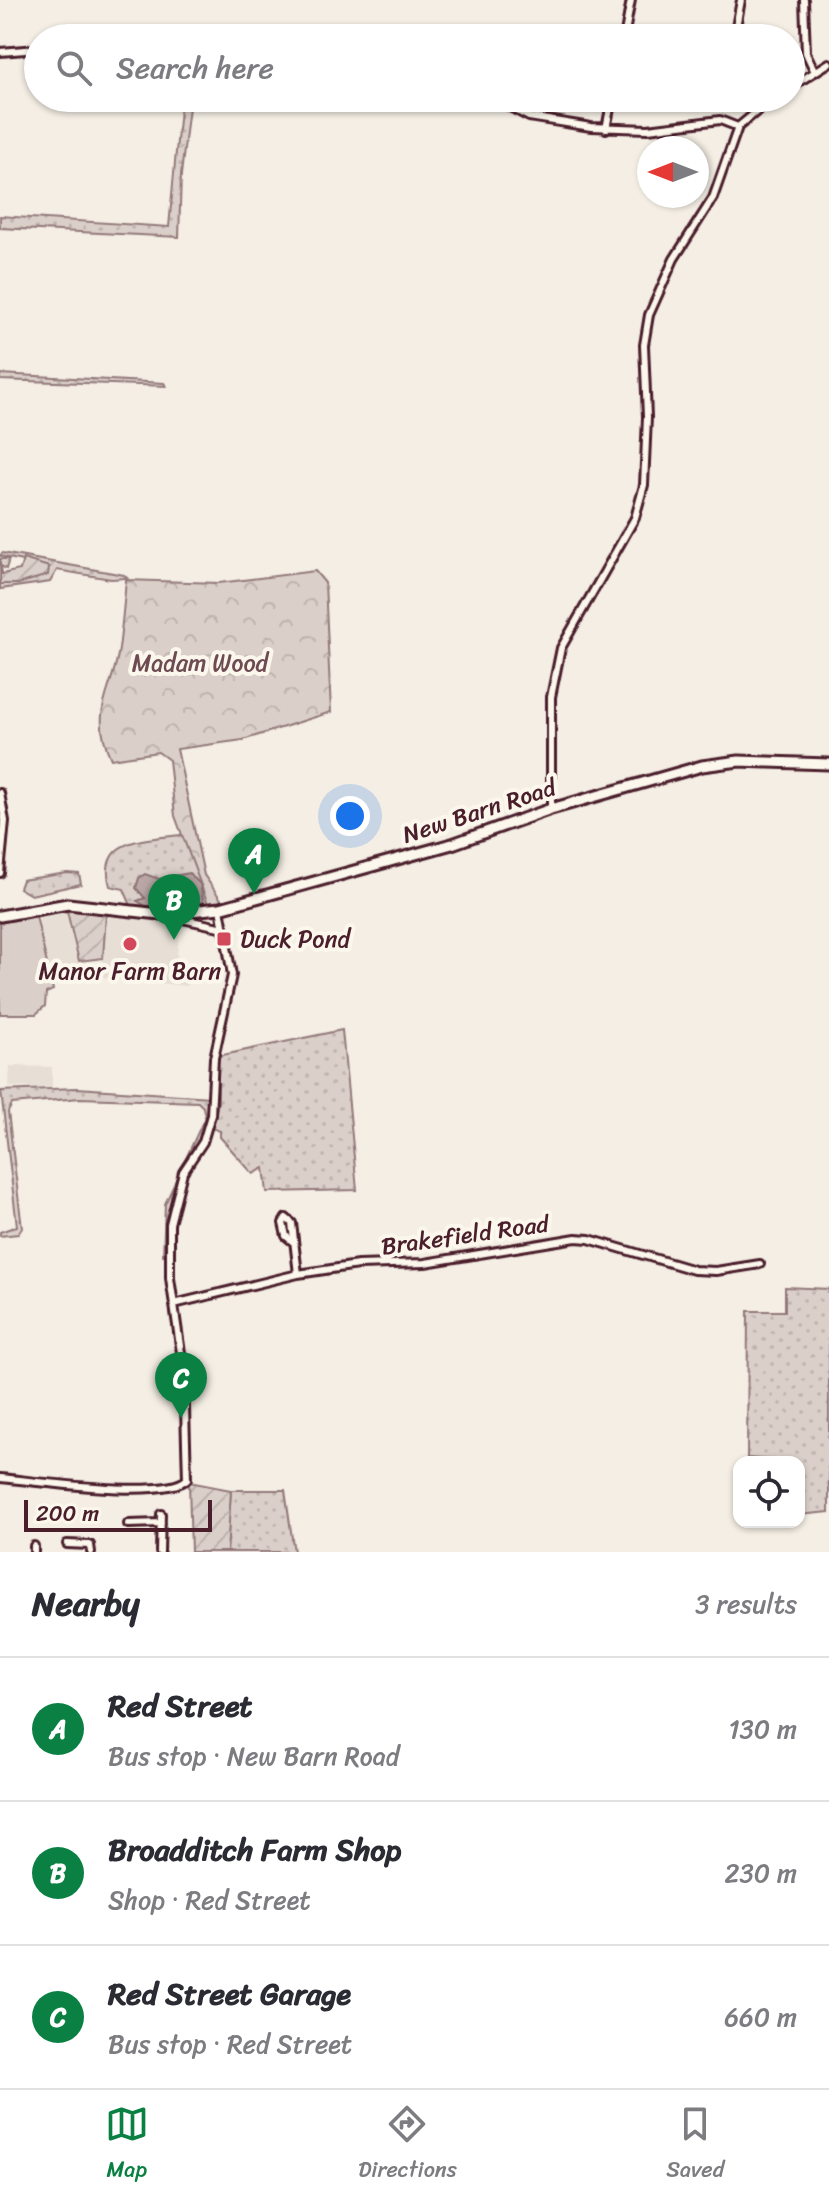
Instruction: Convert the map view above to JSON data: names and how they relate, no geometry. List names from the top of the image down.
{
  "streets": {
    "street": ["New Barn Road", "Brakefield Road"]
  },
  "parks": ["Madam Wood"],
  "places": {
    "transit": ["Duck Pond"],
    "other": ["Manor Farm Barn"]
  },
  "scale_bar": "200 m",
  "north": "left",
  "page": {
    "search": "Search here",
    "pins": ["A", "B", "C"],
    "scale": "200 m",
    "heading": ["Nearby", "3 results"],
    "list": [
      {
        "mark": "A",
        "name": "Red Street",
        "note": "Bus stop · New Barn Road",
        "value": "130 m"
      },
      {
        "mark": "B",
        "name": "Broadditch Farm Shop",
        "note": "Shop · Red Street",
        "value": "230 m"
      },
      {
        "mark": "C",
        "name": "Red Street Garage",
        "note": "Bus stop · Red Street",
        "value": "660 m"
      }
    ],
    "nav": ["Map", "Directions", "Saved"]
  }
}
